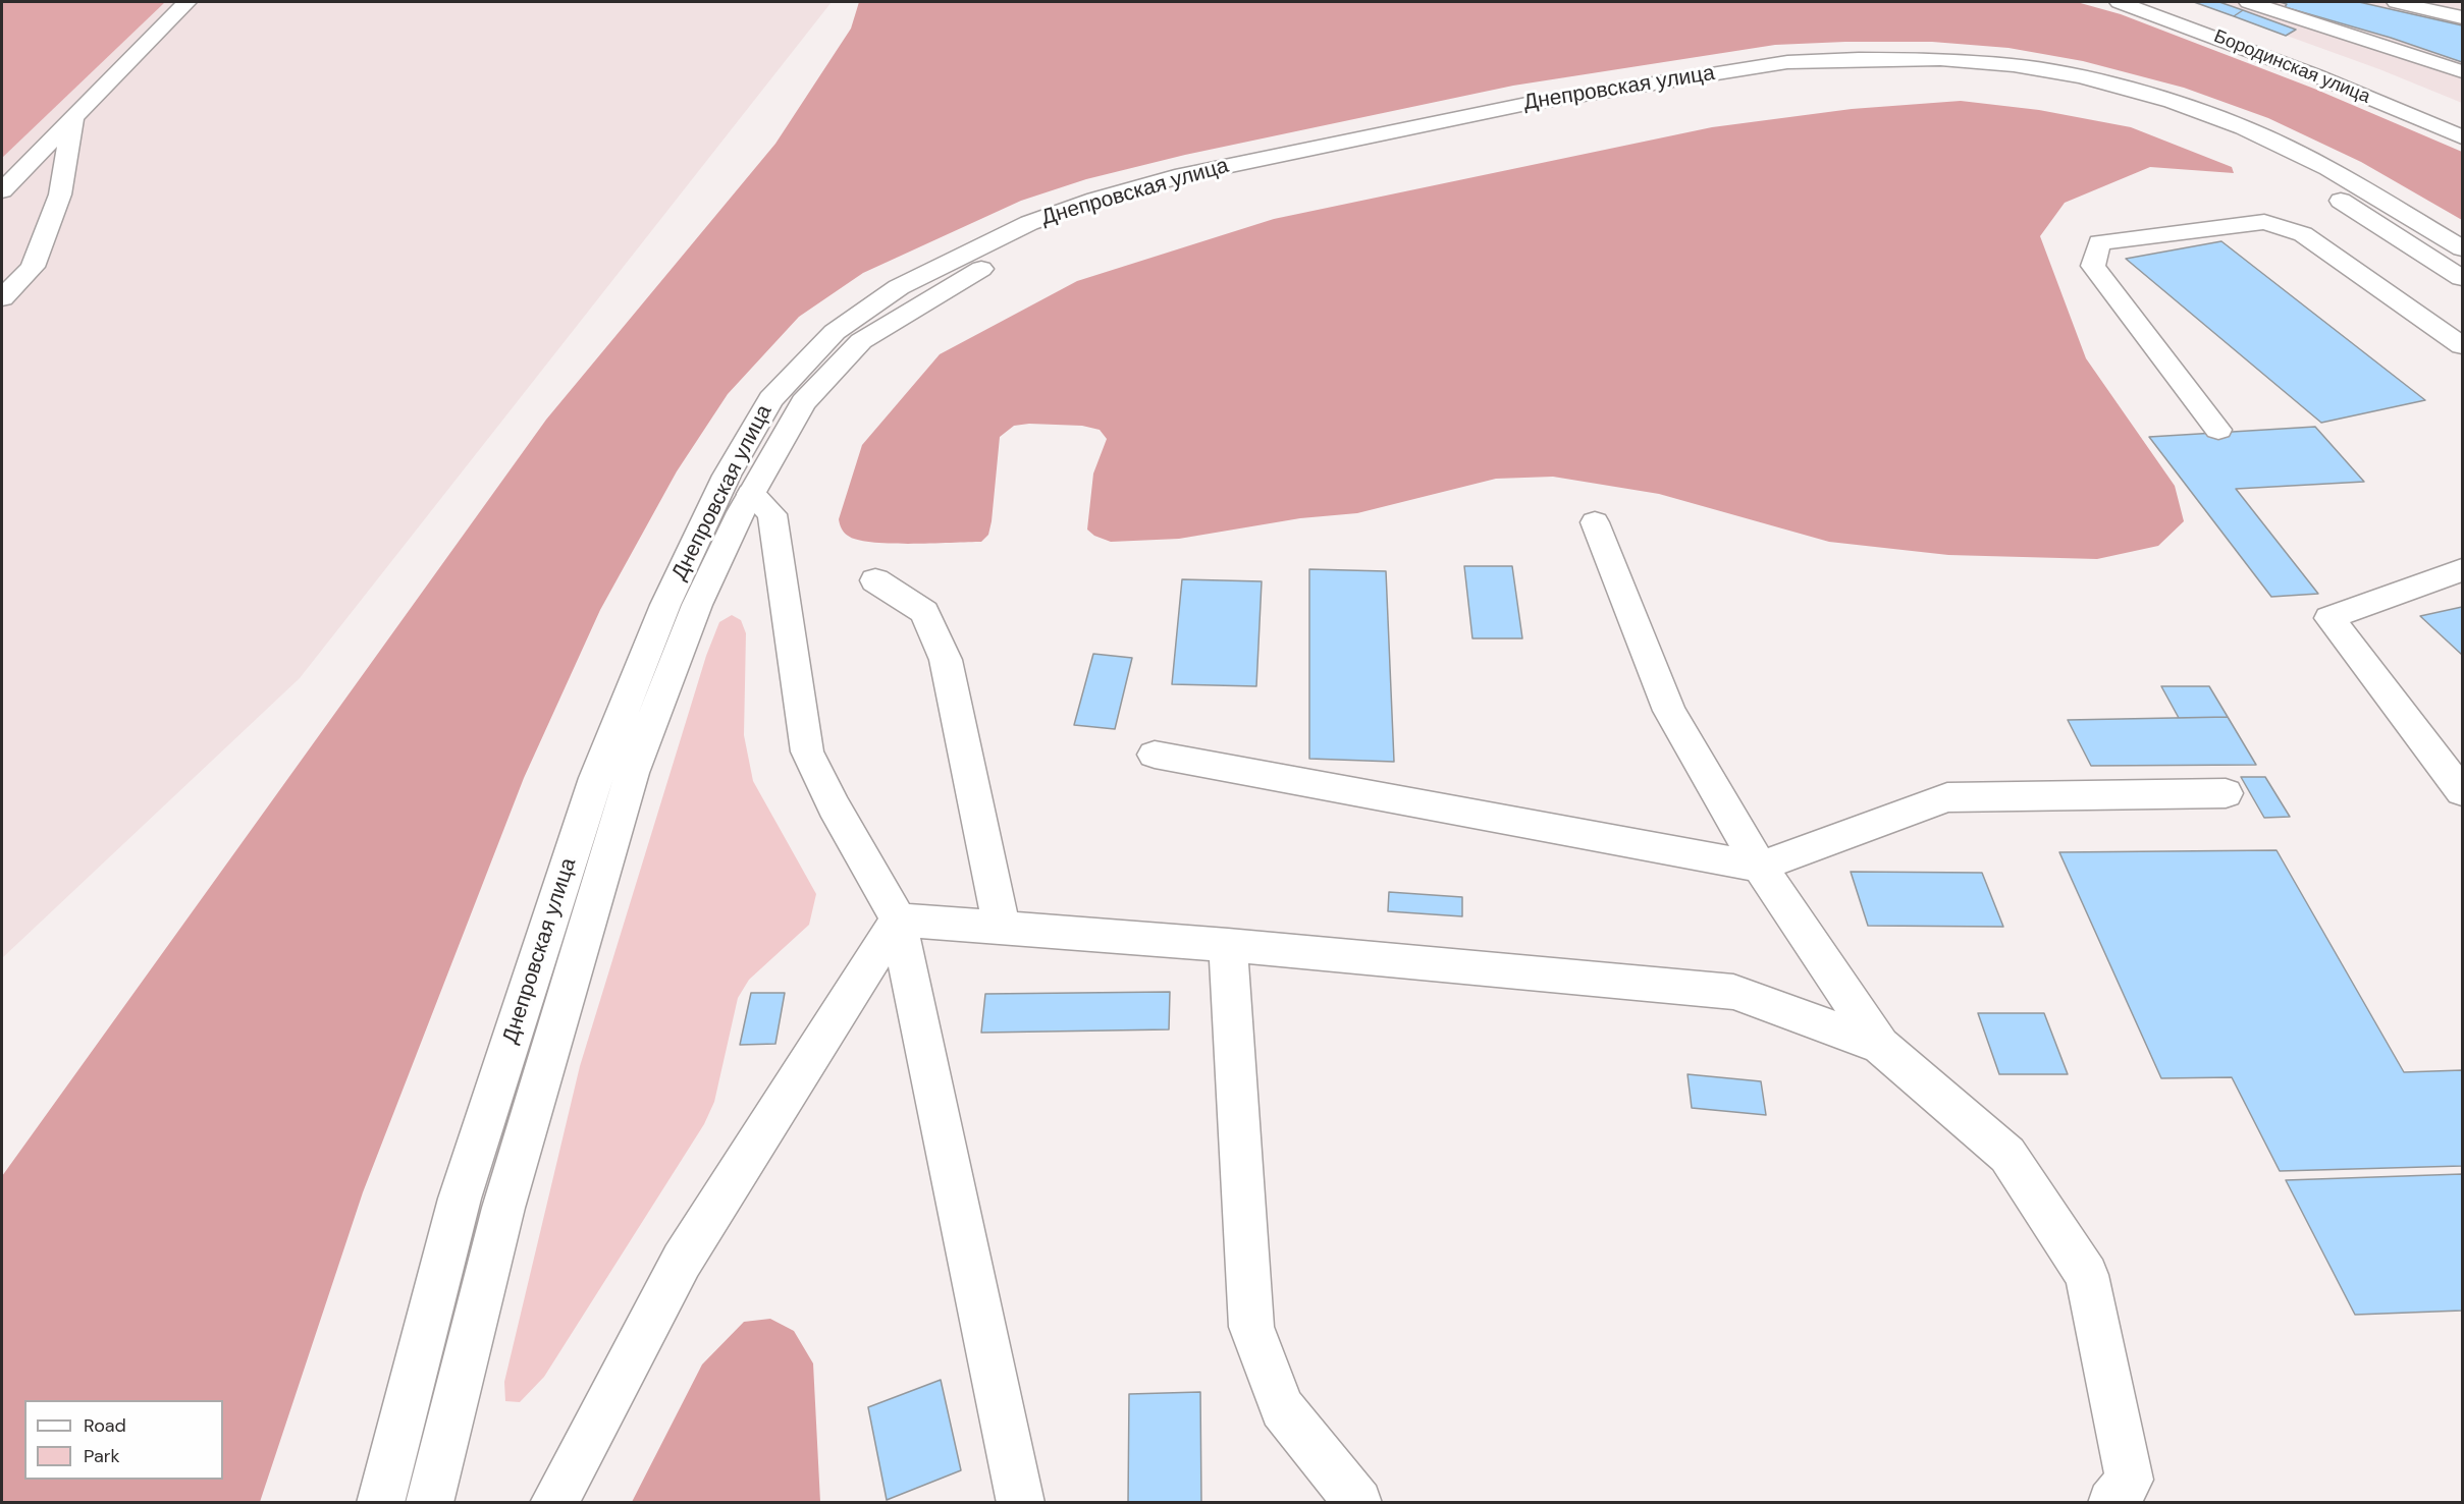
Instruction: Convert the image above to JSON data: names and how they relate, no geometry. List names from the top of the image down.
{
  "streets": {
    "main road": ["Бородинская улица", "Днепровская улица"]
  },
  "legend": ["Road", "Park"]
}
